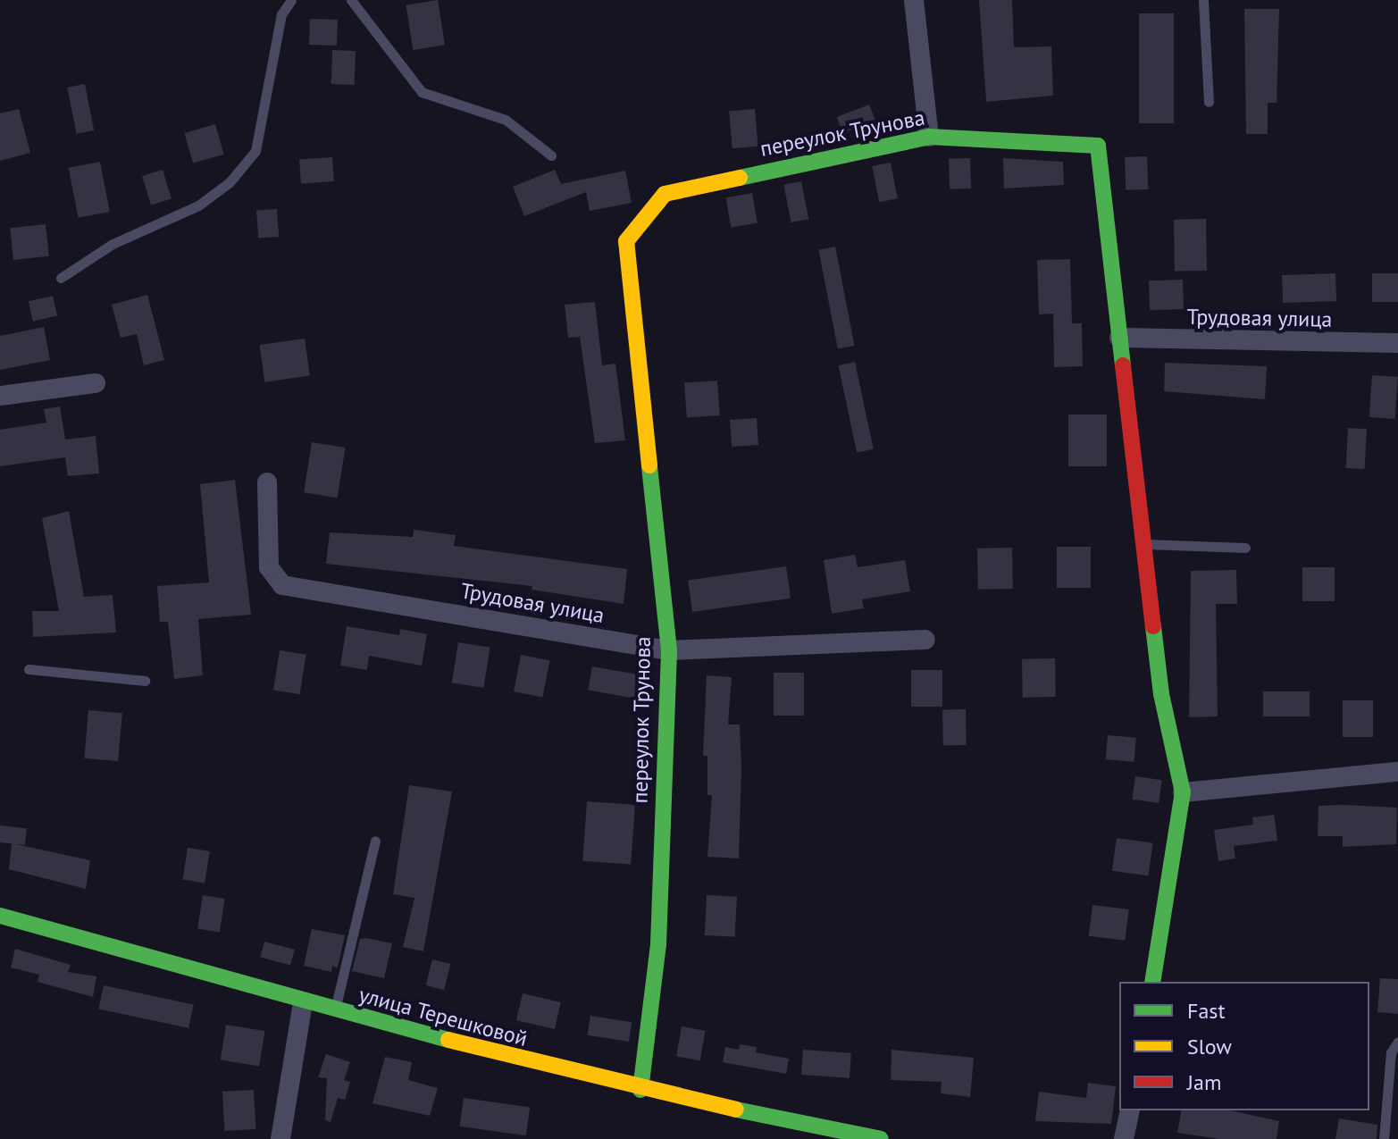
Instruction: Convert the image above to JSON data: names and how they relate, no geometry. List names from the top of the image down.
{
  "streets": {
    "street": ["переулок Трунова", "Трудовая улица", "улица Терешковой"]
  },
  "crossings": [
    ["переулок Трунова", "Трудовая улица"],
    ["переулок Трунова", "улица Терешковой"]
  ],
  "legend": ["Fast", "Slow", "Jam"]
}
